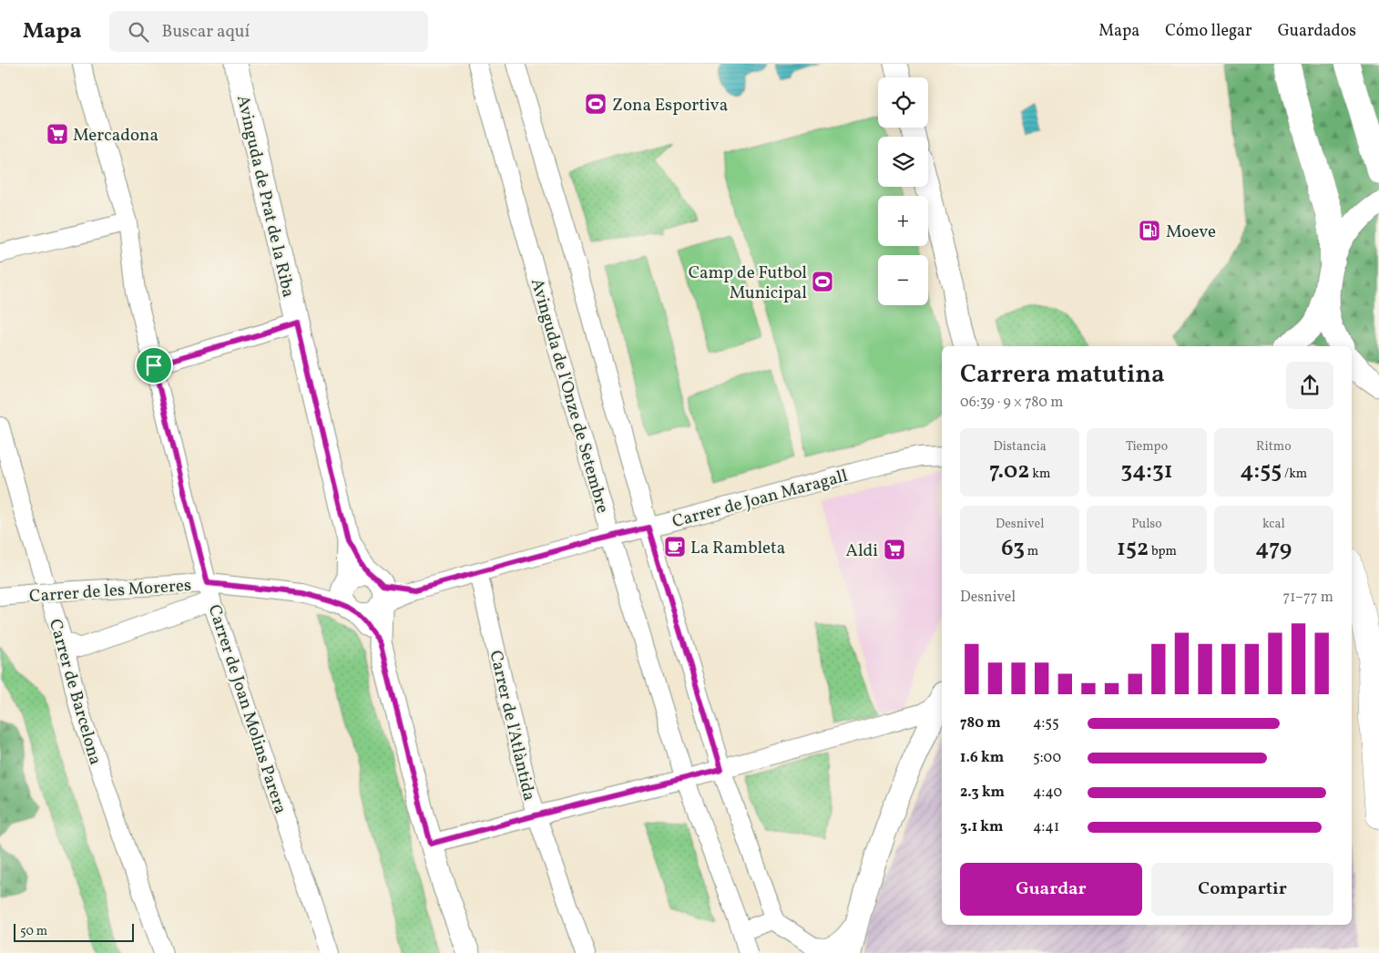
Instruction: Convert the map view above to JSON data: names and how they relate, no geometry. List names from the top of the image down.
{
  "streets": {
    "main road": ["Avinguda de Prat de la Riba"],
    "street": [
      "Avinguda de l'Onze de Setembre",
      "Carrer de Joan Maragall",
      "Carrer de les Moreres",
      "Carrer de Barcelona",
      "Carrer de Joan Molins Parera",
      "Carrer de l'Atlàntida"
    ]
  },
  "crossings": [
    ["Avinguda de l'Onze de Setembre", "Carrer de Joan Maragall"],
    ["Carrer de Joan Maragall", "Carrer de l'Atlàntida"],
    ["Carrer de les Moreres", "Carrer de Joan Molins Parera"]
  ],
  "places": {
    "sports": ["Zona Esportiva", "Camp de Futbol Municipal"],
    "supermarket": ["Mercadona", "Aldi"],
    "fuel station": ["Moeve"],
    "cafe": ["La Rambleta"]
  },
  "scale_bar": "50 m",
  "page": {
    "header": "Mapa",
    "search": "Buscar aquí",
    "nav": ["Mapa", "Cómo llegar", "Guardados"],
    "map_buttons": ["+", "−"],
    "heading": ["Carrera matutina", "06:39 · 9 × 780 m"],
    "stats": [
      ["Distancia", "7.02 km"],
      ["Tiempo", "34:31"],
      ["Ritmo", "4:55 /km"],
      ["Desnivel", "63 m"],
      ["Pulso", "152 bpm"],
      ["kcal", "479"]
    ],
    "chart": ["Desnivel", "71–77 m"],
    "list": [
      {
        "name": "780 m",
        "note": "4:55"
      },
      {
        "name": "1.6 km",
        "note": "5:00"
      },
      {
        "name": "2.3 km",
        "note": "4:40"
      },
      {
        "name": "3.1 km",
        "note": "4:41"
      }
    ],
    "buttons": ["Guardar", "Compartir"],
    "scale": "50 m"
  }
}
